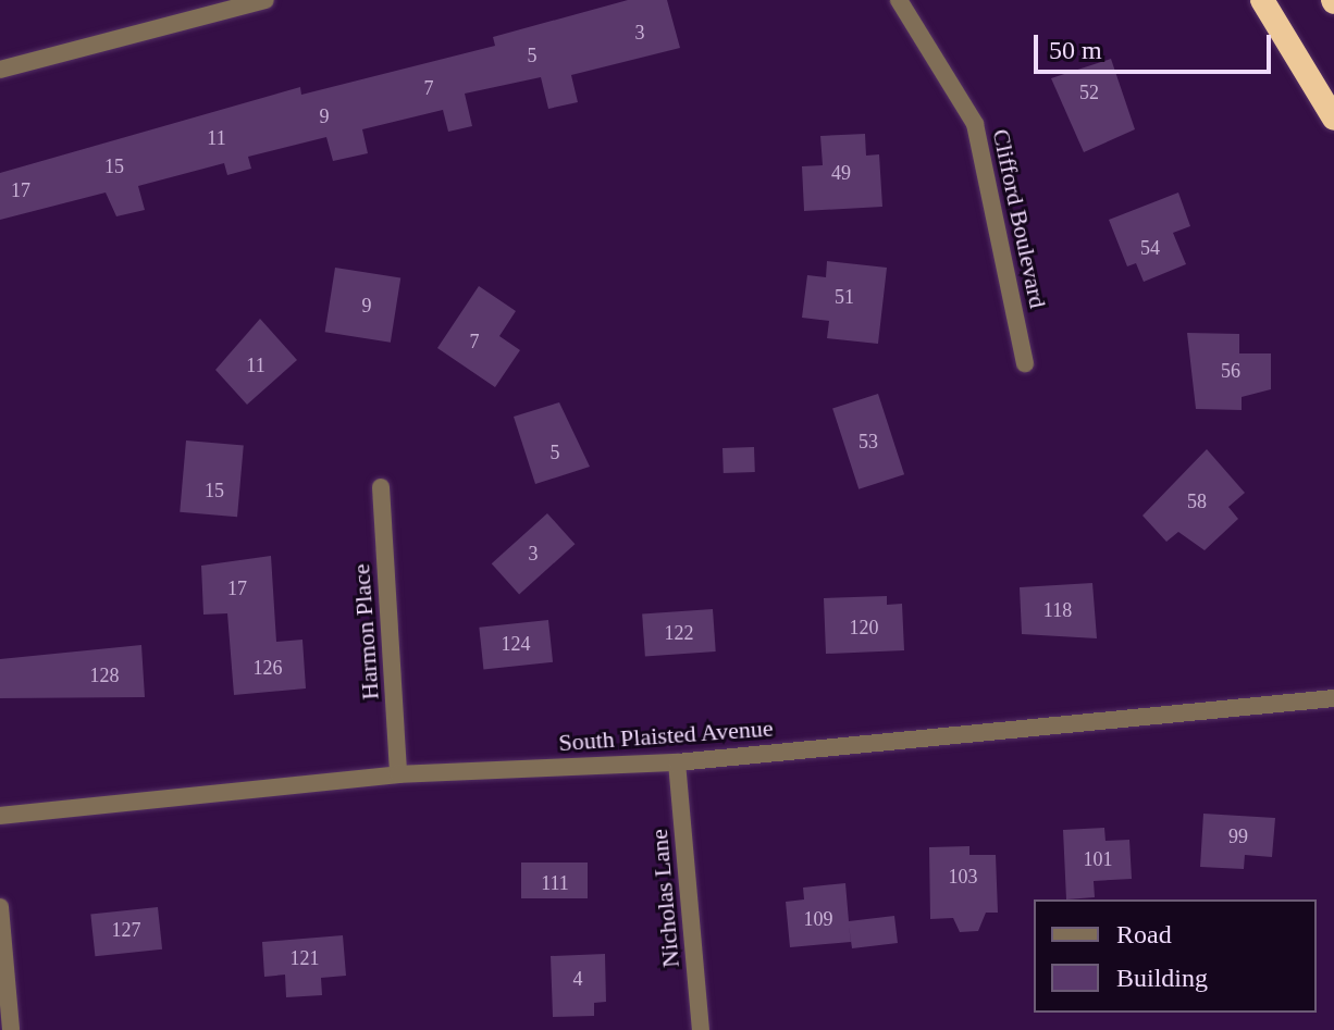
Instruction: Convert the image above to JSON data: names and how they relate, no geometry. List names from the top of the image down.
{
  "streets": {
    "street": [
      "Clifford Boulevard",
      "Harmon Place",
      "South Plaisted Avenue",
      "Nicholas Lane"
    ]
  },
  "crossings": [
    ["Harmon Place", "South Plaisted Avenue"],
    ["South Plaisted Avenue", "Nicholas Lane"]
  ],
  "house_numbers": [
    "3",
    "5",
    "7",
    "52",
    "9",
    "11",
    "15",
    "49",
    "17",
    "54",
    "51",
    "9",
    "7",
    "11",
    "56",
    "53",
    "5",
    "15",
    "58",
    "3",
    "17",
    "118",
    "120",
    "122",
    "124",
    "126",
    "128",
    "99",
    "101",
    "103",
    "111",
    "109",
    "127",
    "121",
    "4"
  ],
  "legend": ["Road", "Building"],
  "scale_bar": "50 m"
}
